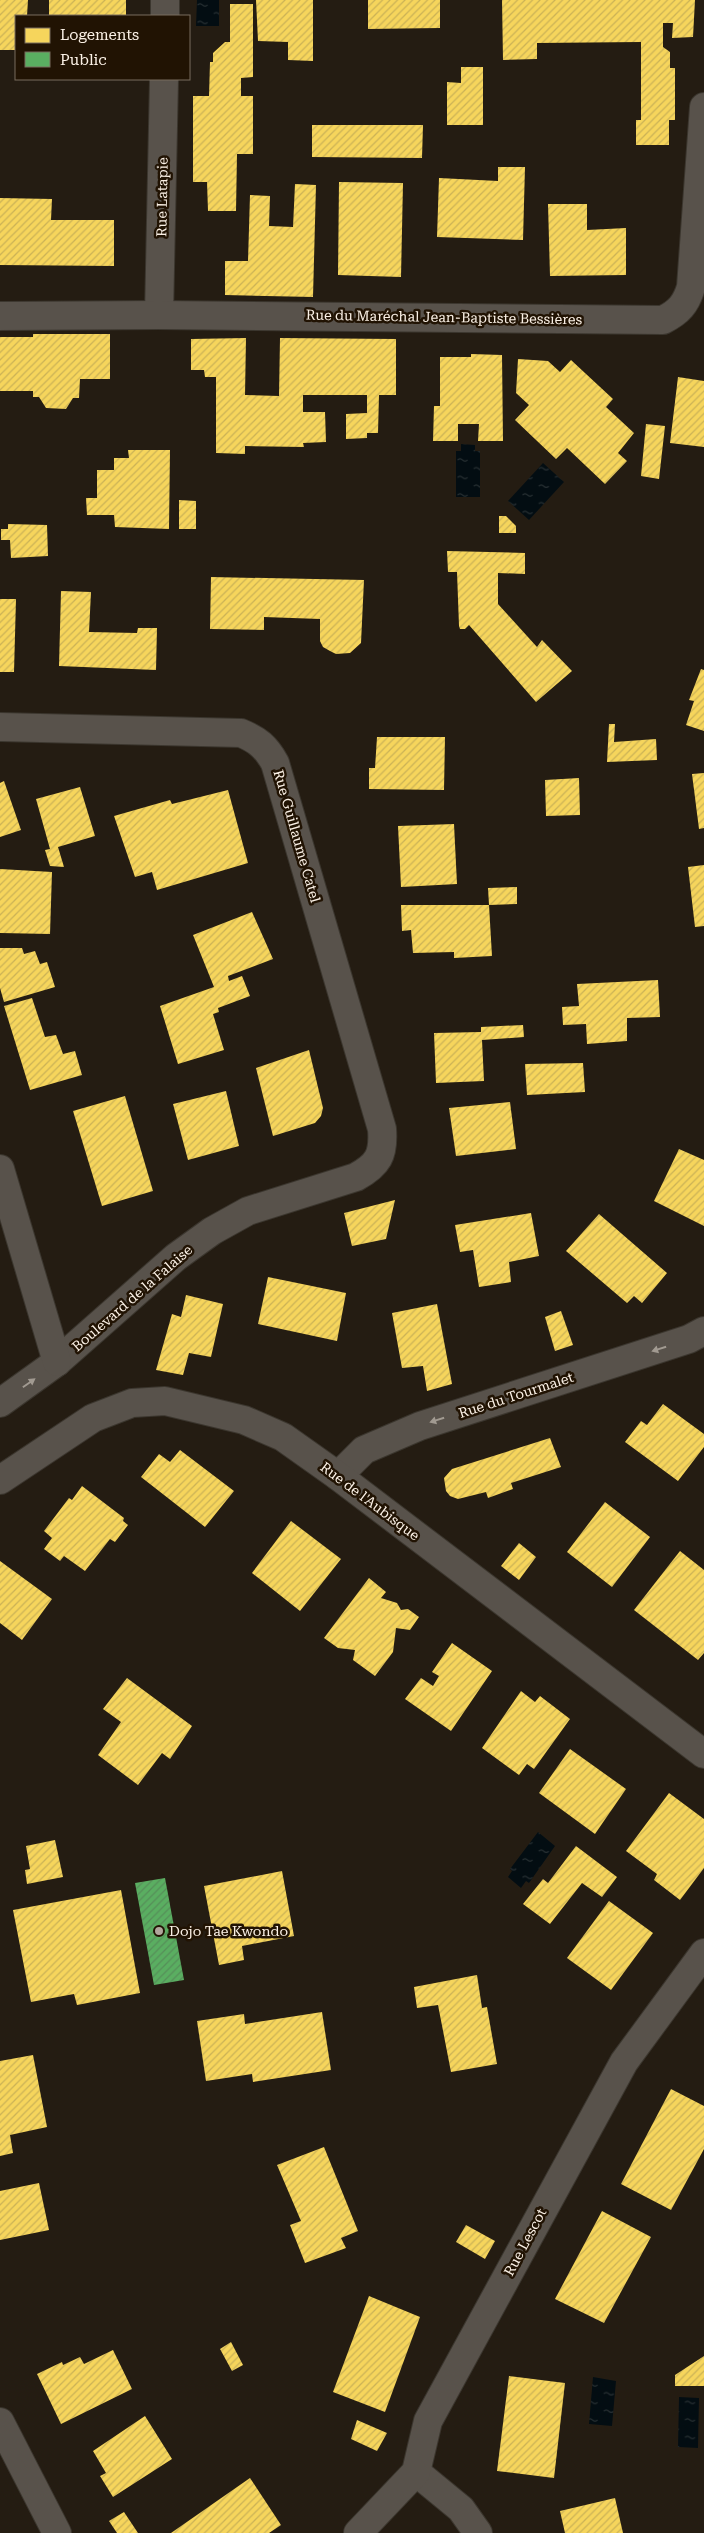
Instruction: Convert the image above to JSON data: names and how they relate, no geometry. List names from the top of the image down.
{
  "streets": {
    "street": [
      "Rue Latapie",
      "Rue du Maréchal Jean-Baptiste Bessières",
      "Rue Guillaume Catel",
      "Boulevard de la Falaise",
      "Rue du Tourmalet",
      "Rue de l'Aubisque",
      "Rue Lescot"
    ]
  },
  "crossings": [
    ["Rue Latapie", "Rue du Maréchal Jean-Baptiste Bessières"],
    ["Rue Guillaume Catel", "Boulevard de la Falaise"],
    ["Rue du Tourmalet", "Rue de l'Aubisque"]
  ],
  "one_way": ["Rue du Tourmalet"],
  "places": ["Dojo Tae Kwondo"],
  "legend": ["Logements", "Public"]
}
